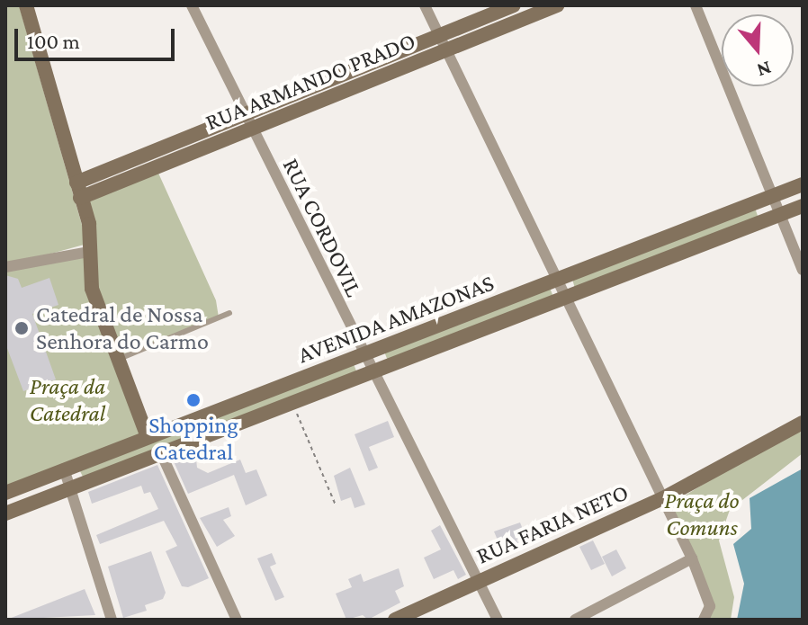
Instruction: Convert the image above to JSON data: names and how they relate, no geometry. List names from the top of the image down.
{
  "streets": {
    "street": [
      "RUA ARMANDO PRADO",
      "RUA CORDOVIL",
      "AVENIDA AMAZONAS",
      "RUA FARIA NETO"
    ]
  },
  "crossings": [
    ["RUA ARMANDO PRADO", "RUA CORDOVIL"],
    ["RUA CORDOVIL", "AVENIDA AMAZONAS"],
    ["RUA CORDOVIL", "RUA FARIA NETO"]
  ],
  "parks": ["Praça da Catedral", "Praça do Comuns"],
  "places": ["Catedral de Nossa Senhora do Carmo", "Shopping Catedral"],
  "scale_bar": "100 m",
  "north": "bottom"
}
